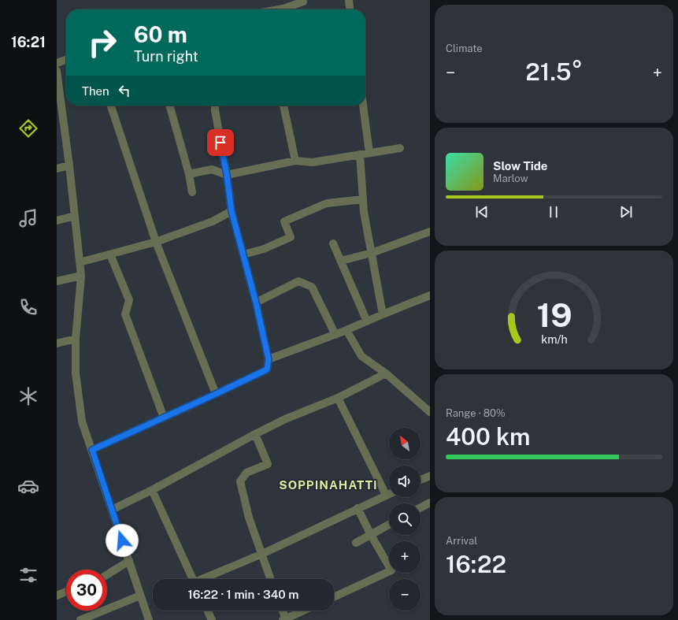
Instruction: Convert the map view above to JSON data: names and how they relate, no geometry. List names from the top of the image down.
{
  "districts": ["SOPPINAHATTI"],
  "north": "top left",
  "page": {
    "tabs": "16:21",
    "tile": [
      "Climate",
      ["Range · 80%", "400 km"],
      ["Arrival", "16:22"]
    ],
    "turn": ["60 m", "Turn right"],
    "heat": ["−", "21.5°", "+"],
    "then": "Then",
    "song": ["Slow Tide", "Marlow"],
    "map_buttons": ["+", "−"],
    "limit": "30",
    "trip": "16:22 · 1 min · 340 m",
    "gauge": ["19", "km/h"]
  }
}
